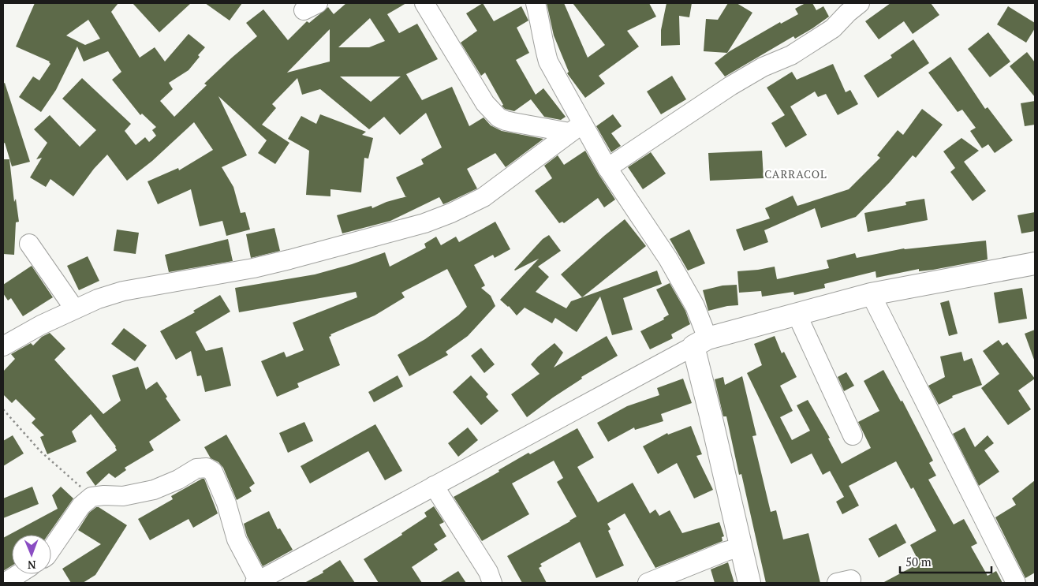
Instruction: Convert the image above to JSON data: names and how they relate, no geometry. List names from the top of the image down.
{
  "districts": ["CARRACOL"],
  "scale_bar": "50 m",
  "north": "bottom"
}
